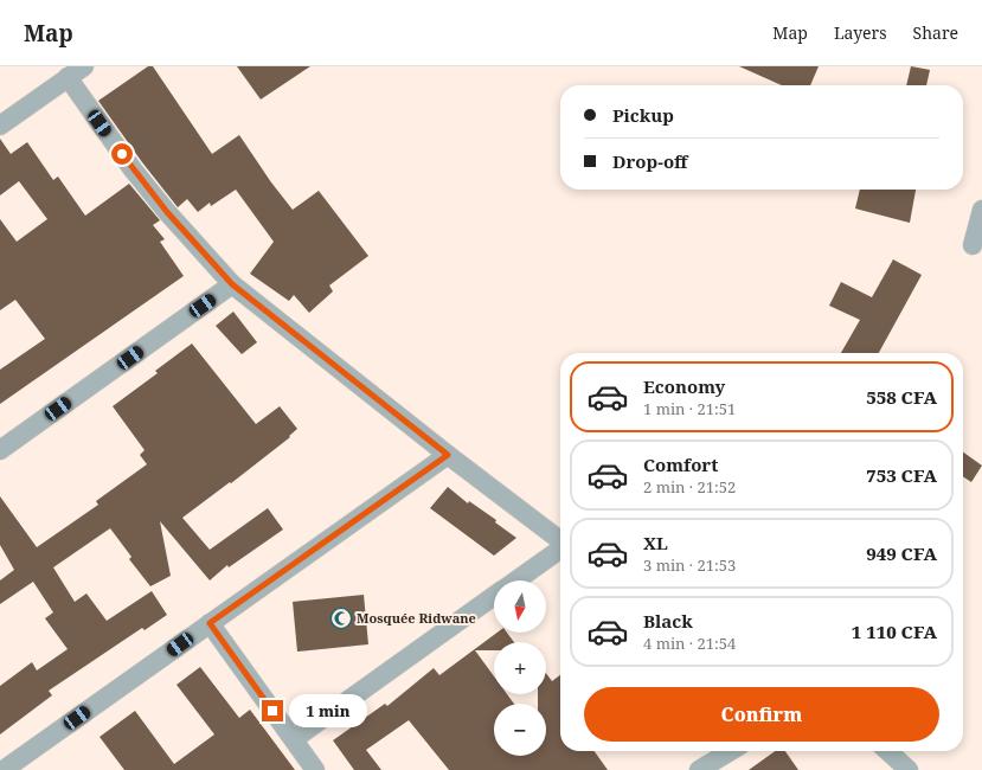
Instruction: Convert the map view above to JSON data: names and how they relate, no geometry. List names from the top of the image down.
{
  "places": {
    "mosque": ["Mosquée Ridwane"]
  },
  "north": "bottom",
  "page": {
    "header": "Map",
    "nav": ["Map", "Layers", "Share"],
    "banner": ["Pickup", "Drop-off"],
    "list": [
      {
        "name": "Economy",
        "note": "1 min · 21:51",
        "value": "558 CFA"
      },
      {
        "name": "Comfort",
        "note": "2 min · 21:52",
        "value": "753 CFA"
      },
      {
        "name": "XL",
        "note": "3 min · 21:53",
        "value": "949 CFA"
      },
      {
        "name": "Black",
        "note": "4 min · 21:54",
        "value": "1 110 CFA"
      }
    ],
    "map_buttons": ["+", "−"],
    "buttons": "Confirm",
    "bubble": "1 min"
  }
}
